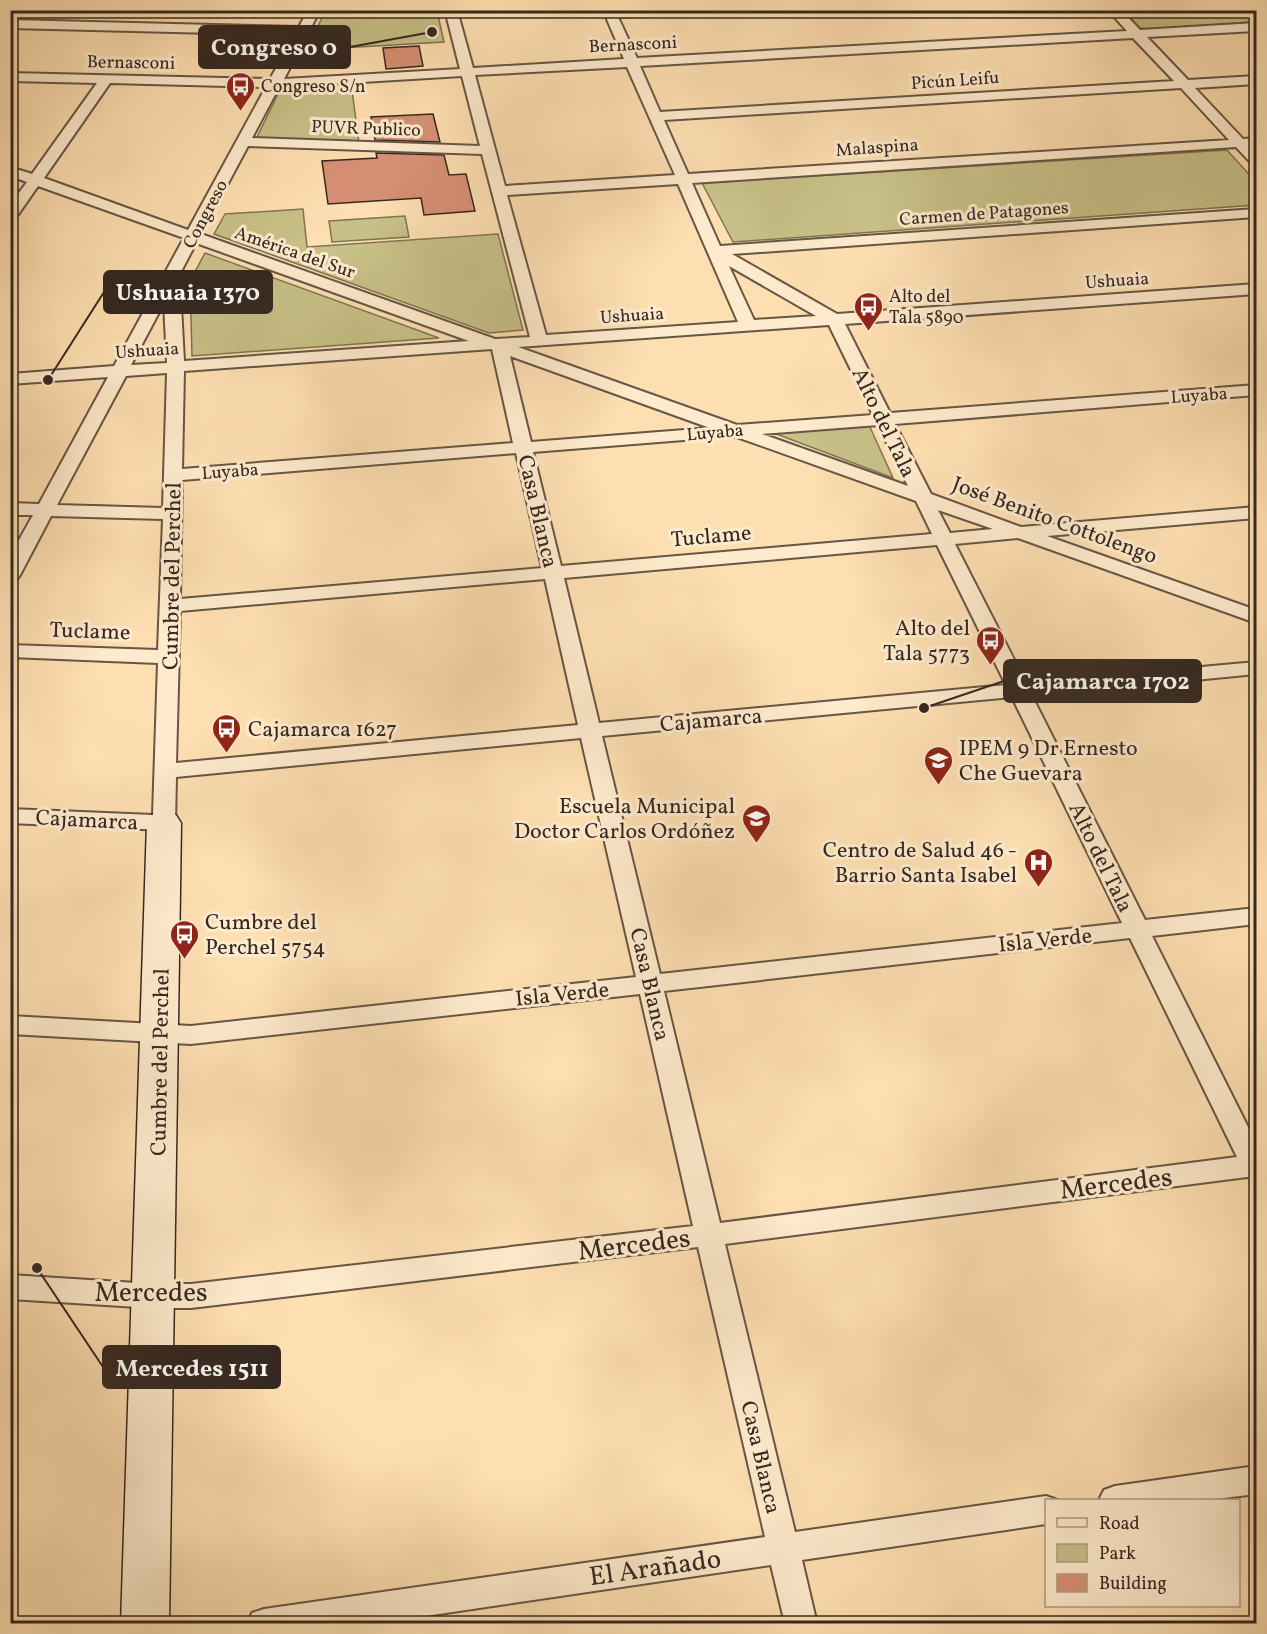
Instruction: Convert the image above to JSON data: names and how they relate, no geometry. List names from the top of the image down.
{
  "streets": {
    "main road": ["Cumbre del Perchel"],
    "street": [
      "Bernasconi",
      "Picún Leifu",
      "PUVR Publico",
      "Malaspina",
      "Carmen de Patagones",
      "Congreso",
      "América del Sur",
      "Ushuaia",
      "Luyaba",
      "Alto del Tala",
      "Casa Blanca",
      "José Benito Cottolengo",
      "Tuclame",
      "Cajamarca",
      "Isla Verde",
      "Mercedes",
      "El Arañado"
    ]
  },
  "crossings": [
    ["Bernasconi", "Congreso"],
    ["PUVR Publico", "Congreso"],
    ["Congreso", "América del Sur"],
    ["Congreso", "Ushuaia"],
    ["Congreso", "Cumbre del Perchel"],
    ["América del Sur", "Ushuaia"],
    ["América del Sur", "Casa Blanca"],
    ["América del Sur", "José Benito Cottolengo"],
    ["Ushuaia", "Alto del Tala"],
    ["Ushuaia", "Casa Blanca"],
    ["Ushuaia", "José Benito Cottolengo"],
    ["Ushuaia", "Cumbre del Perchel"],
    ["Luyaba", "Alto del Tala"],
    ["Luyaba", "Casa Blanca"],
    ["Luyaba", "José Benito Cottolengo"],
    ["Luyaba", "Cumbre del Perchel"],
    ["Alto del Tala", "José Benito Cottolengo"],
    ["Alto del Tala", "Tuclame"],
    ["Alto del Tala", "Cajamarca"],
    ["Alto del Tala", "Isla Verde"],
    ["Alto del Tala", "Mercedes"],
    ["Casa Blanca", "José Benito Cottolengo"],
    ["Casa Blanca", "Tuclame"],
    ["Casa Blanca", "Cajamarca"],
    ["Casa Blanca", "Isla Verde"],
    ["Casa Blanca", "Mercedes"],
    ["Casa Blanca", "El Arañado"],
    ["José Benito Cottolengo", "Tuclame"],
    ["Tuclame", "Cumbre del Perchel"],
    ["Cumbre del Perchel", "Cajamarca"],
    ["Cumbre del Perchel", "Isla Verde"],
    ["Cumbre del Perchel", "Mercedes"]
  ],
  "places": {
    "other": [
      "Congreso 0",
      "Ushuaia 1370",
      "Cajamarca 1702",
      "Mercedes 1511"
    ],
    "bus stop": [
      "Congreso S/n",
      "Alto del Tala 5890",
      "Alto del Tala 5773",
      "Cajamarca 1627",
      "Cumbre del Perchel 5754"
    ],
    "school or university": ["IPEM 9 Dr Ernesto Che Guevara", "Escuela Municipal Doctor Carlos Ordóñez"],
    "hospital": ["Centro de Salud 46 - Barrio Santa Isabel"]
  },
  "legend": ["Road", "Park", "Building"]
}
